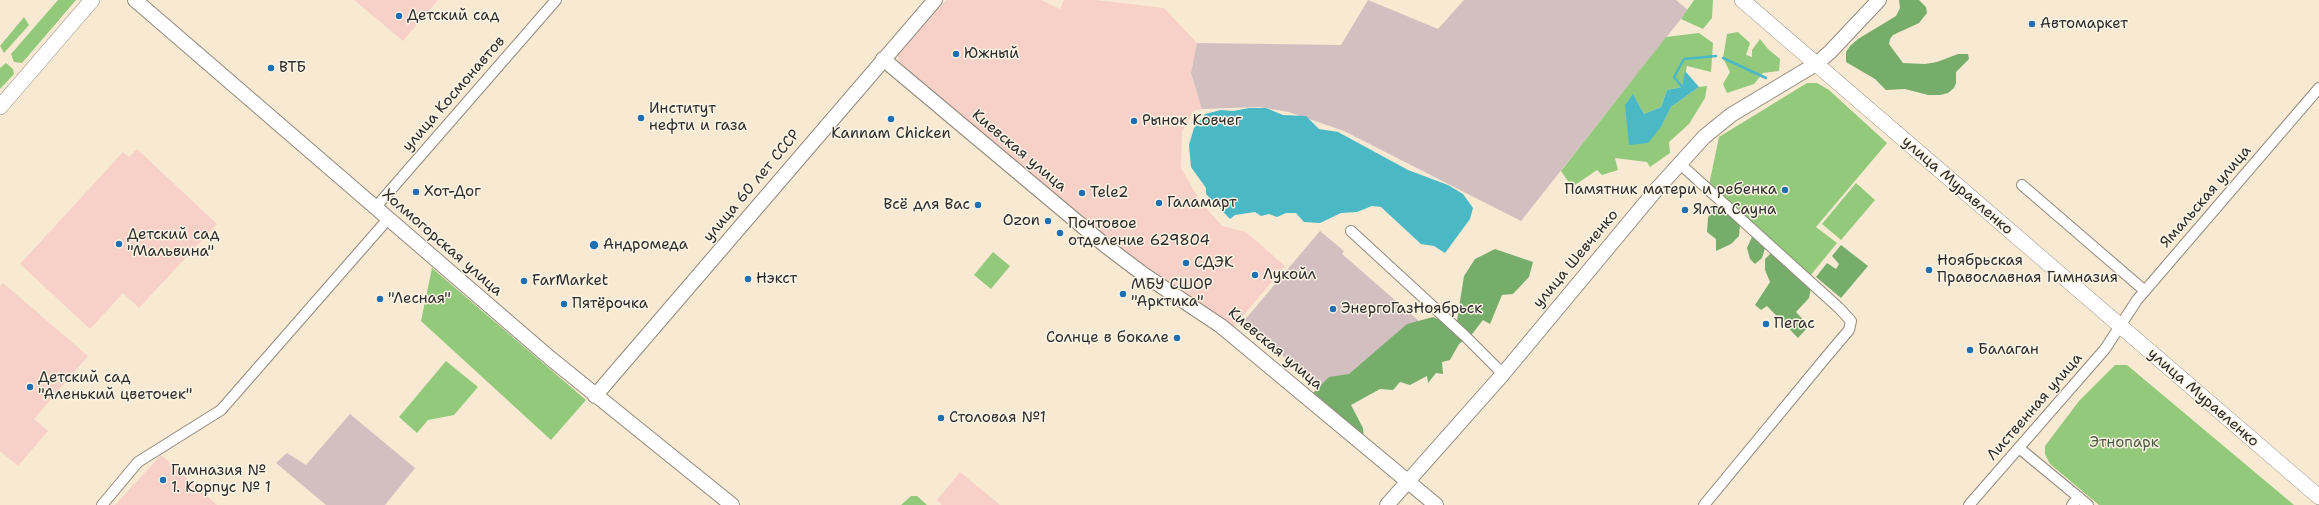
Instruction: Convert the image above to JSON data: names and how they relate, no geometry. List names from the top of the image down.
{
  "streets": {
    "main road": ["улица Муравленко"],
    "street": [
      "улица Космонавтов",
      "Киевская улица",
      "улица 60 лет СССР",
      "Ямальская улица",
      "Холмогорская улица",
      "улица Шевченко",
      "Лиственная улица"
    ]
  },
  "crossings": [
    ["улица Космонавтов", "Холмогорская улица"],
    ["Киевская улица", "улица 60 лет СССР"],
    ["Киевская улица", "улица Шевченко"],
    ["улица 60 лет СССР", "Холмогорская улица"],
    ["улица Муравленко", "Ямальская улица"],
    ["улица Муравленко", "улица Шевченко"],
    ["улица Муравленко", "Лиственная улица"],
    ["Ямальская улица", "Лиственная улица"]
  ],
  "parks": ["Этнопарк"],
  "places": [
    "Детский сад",
    "Автомаркет",
    "Южный",
    "ВТБ",
    "Институт нефти и газа",
    "Kannam Chicken",
    "Рынок Ковчег",
    "Памятник матери и ребенка",
    "Хот-Дог",
    "Tele2",
    "Галамарт",
    "Всё для Вас",
    "Ялта Сауна",
    "Ozon",
    "Почтовое отделение 629804",
    "Детский сад \"Мальвина\"",
    "Андромеда",
    "СДЭК",
    "Ноябрьская Православная Гимназия",
    "Лукойл",
    "Нэкст",
    "FarMarket",
    "МБУ СШОР \"Арктика\"",
    "\"Лесная\"",
    "Пятёрочка",
    "ЭнергоГазНоябрьск",
    "Пегас",
    "Солнце в бокале",
    "Балаган",
    "Детский сад \"Аленький цветочек\"",
    "Столовая №1",
    "Гимназия № 1. Корпус № 1"
  ]
}
